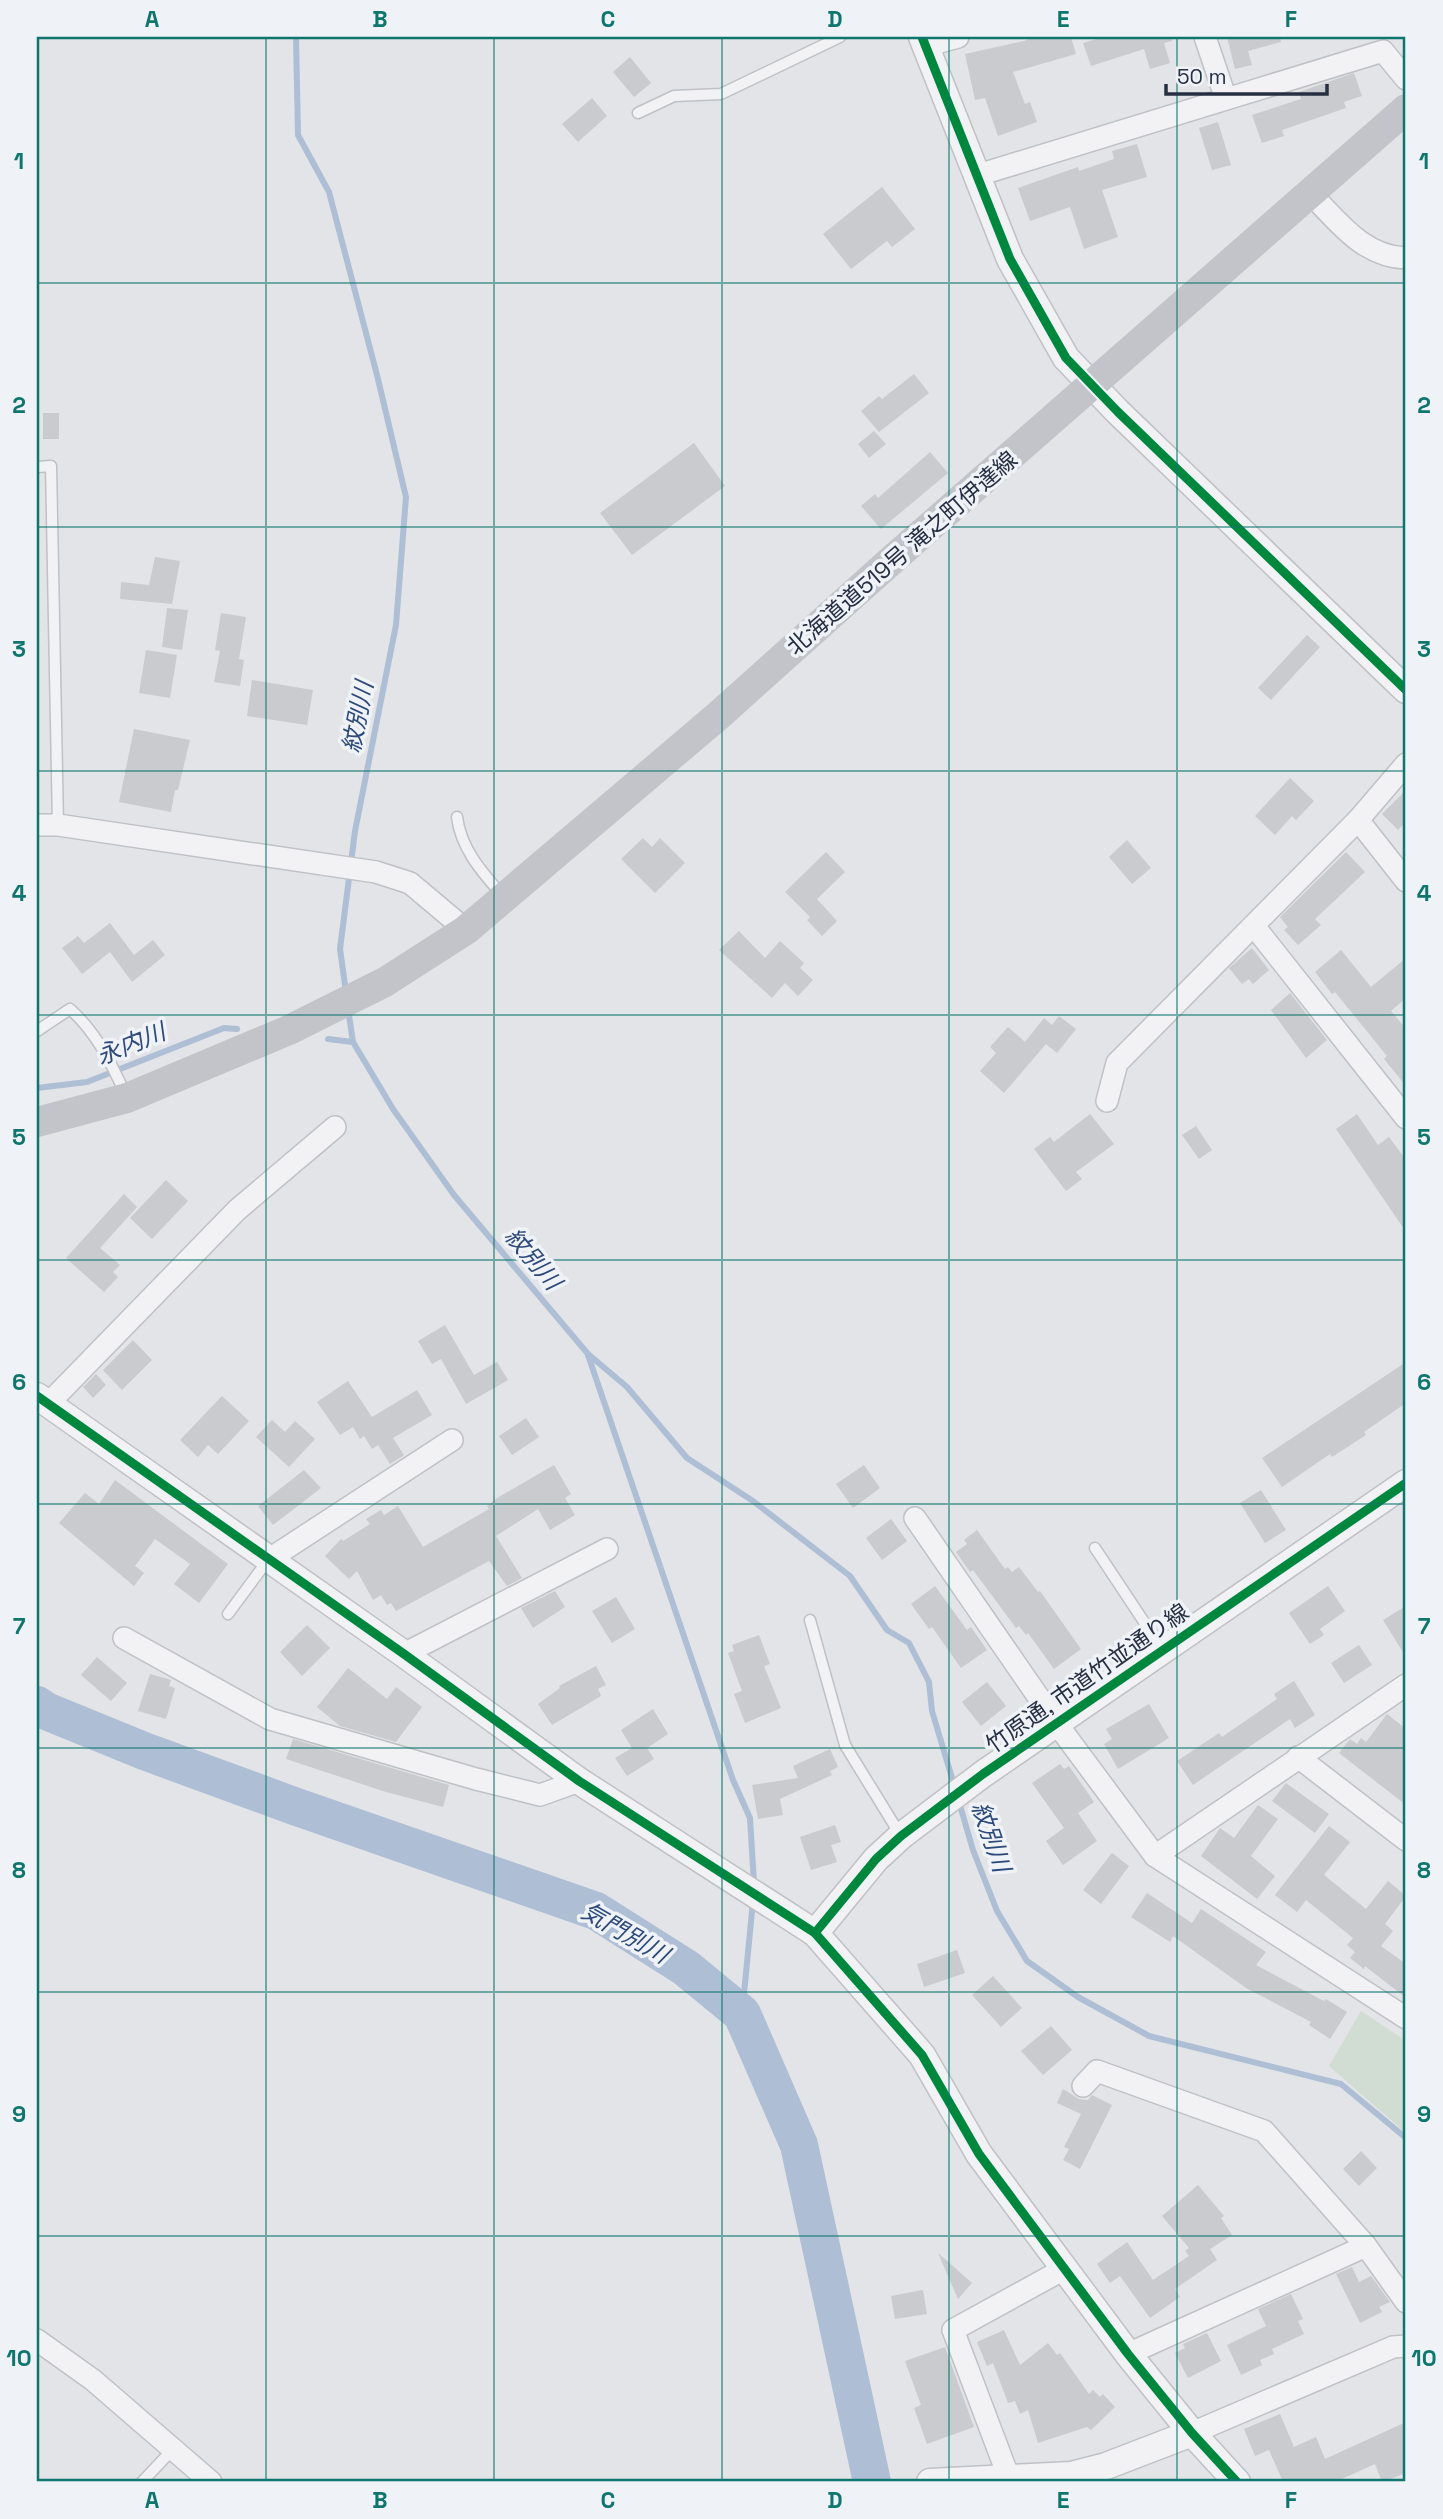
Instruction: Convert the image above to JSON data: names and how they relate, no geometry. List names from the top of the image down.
{
  "streets": {
    "main road": ["北海道道519号 滝之町伊達線"],
    "street": ["竹原通, 市道竹並通り線"]
  },
  "water": ["紋別川", "永内川", "気門別川"],
  "scale_bar": "50 m",
  "grid": {
    "columns": [
      "A",
      "B",
      "C",
      "D",
      "E",
      "F"
    ],
    "rows": [
      "1",
      "2",
      "3",
      "4",
      "5",
      "6",
      "7",
      "8",
      "9",
      "10"
    ]
  }
}
